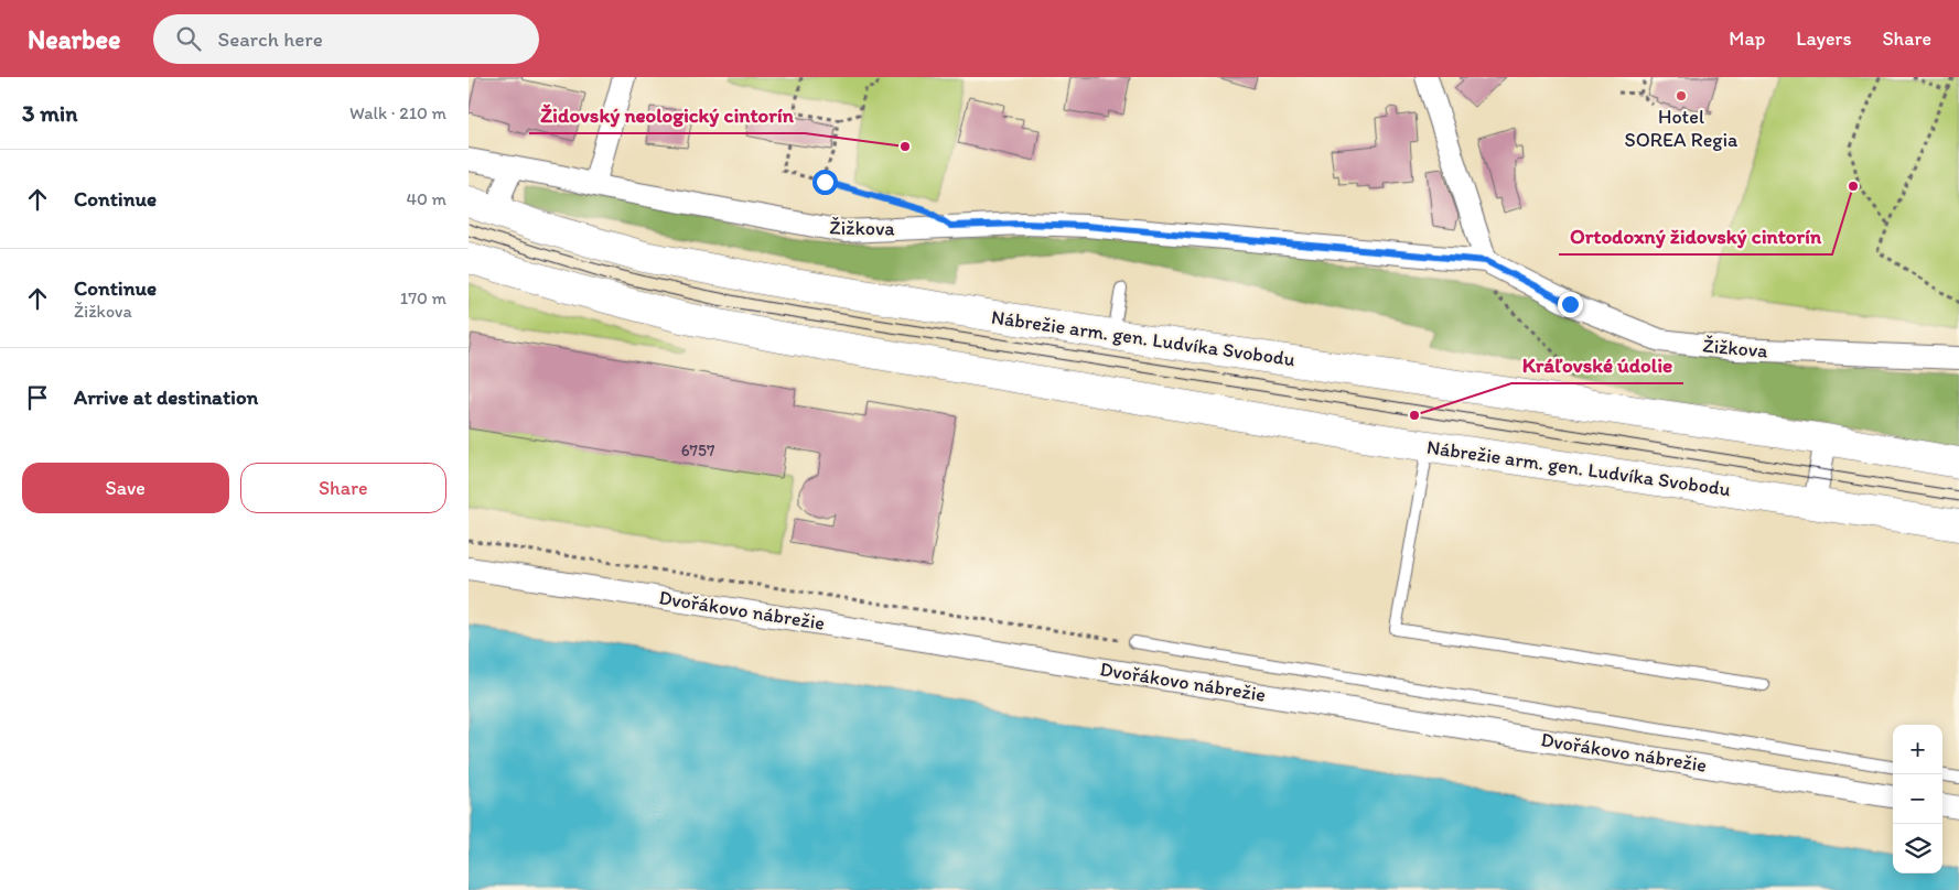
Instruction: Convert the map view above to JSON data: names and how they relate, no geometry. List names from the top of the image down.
{
  "streets": {
    "main road": ["Nábrežie arm. gen. Ludvíka Svobodu"],
    "street": ["Žižkova", "Dvořákovo nábrežie"]
  },
  "places": [
    "Hotel SOREA Regia",
    "Židovský neologický cintorín",
    "Ortodoxný židovský cintorín",
    "Kráľovské údolie"
  ],
  "house_numbers": ["6757"],
  "page": {
    "header": "Nearbee",
    "search": "Search here",
    "nav": ["Map", "Layers", "Share"],
    "heading": ["3 min", "Walk · 210 m"],
    "list": [
      ["Continue", "40 m"],
      ["Continue", "Žižkova", "170 m"],
      "Arrive at destination"
    ],
    "buttons": ["Save", "Share"],
    "map_buttons": ["+", "−"]
  }
}
